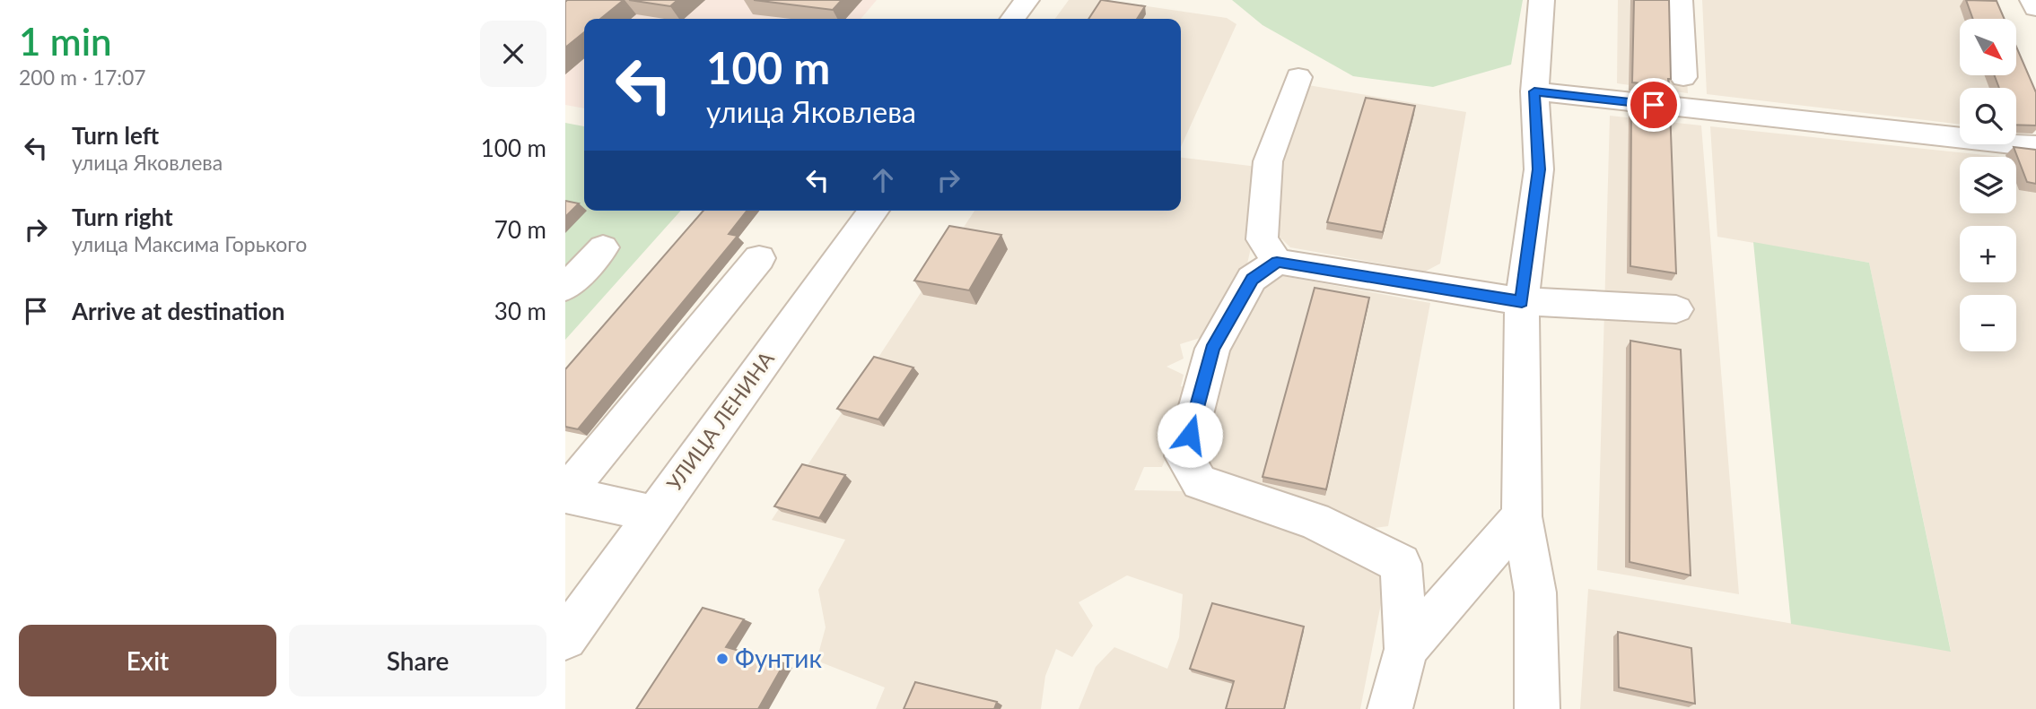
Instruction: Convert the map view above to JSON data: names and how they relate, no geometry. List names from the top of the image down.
{
  "streets": {
    "street": ["УЛИЦА ЛЕНИНА"]
  },
  "places": ["Фунтик"],
  "north": "bottom right",
  "page": {
    "heading": ["1 min", "200 m · 17:07"],
    "map_buttons": ["+", "−"],
    "turn": ["100 m", "улица Яковлева"],
    "list": [
      {
        "name": "Turn left",
        "note": "улица Яковлева",
        "value": "100 m"
      },
      {
        "name": "Turn right",
        "note": "улица Максима Горького",
        "value": "70 m"
      },
      {
        "name": "Arrive at destination",
        "value": "30 m"
      }
    ],
    "buttons": ["Exit", "Share"]
  }
}
